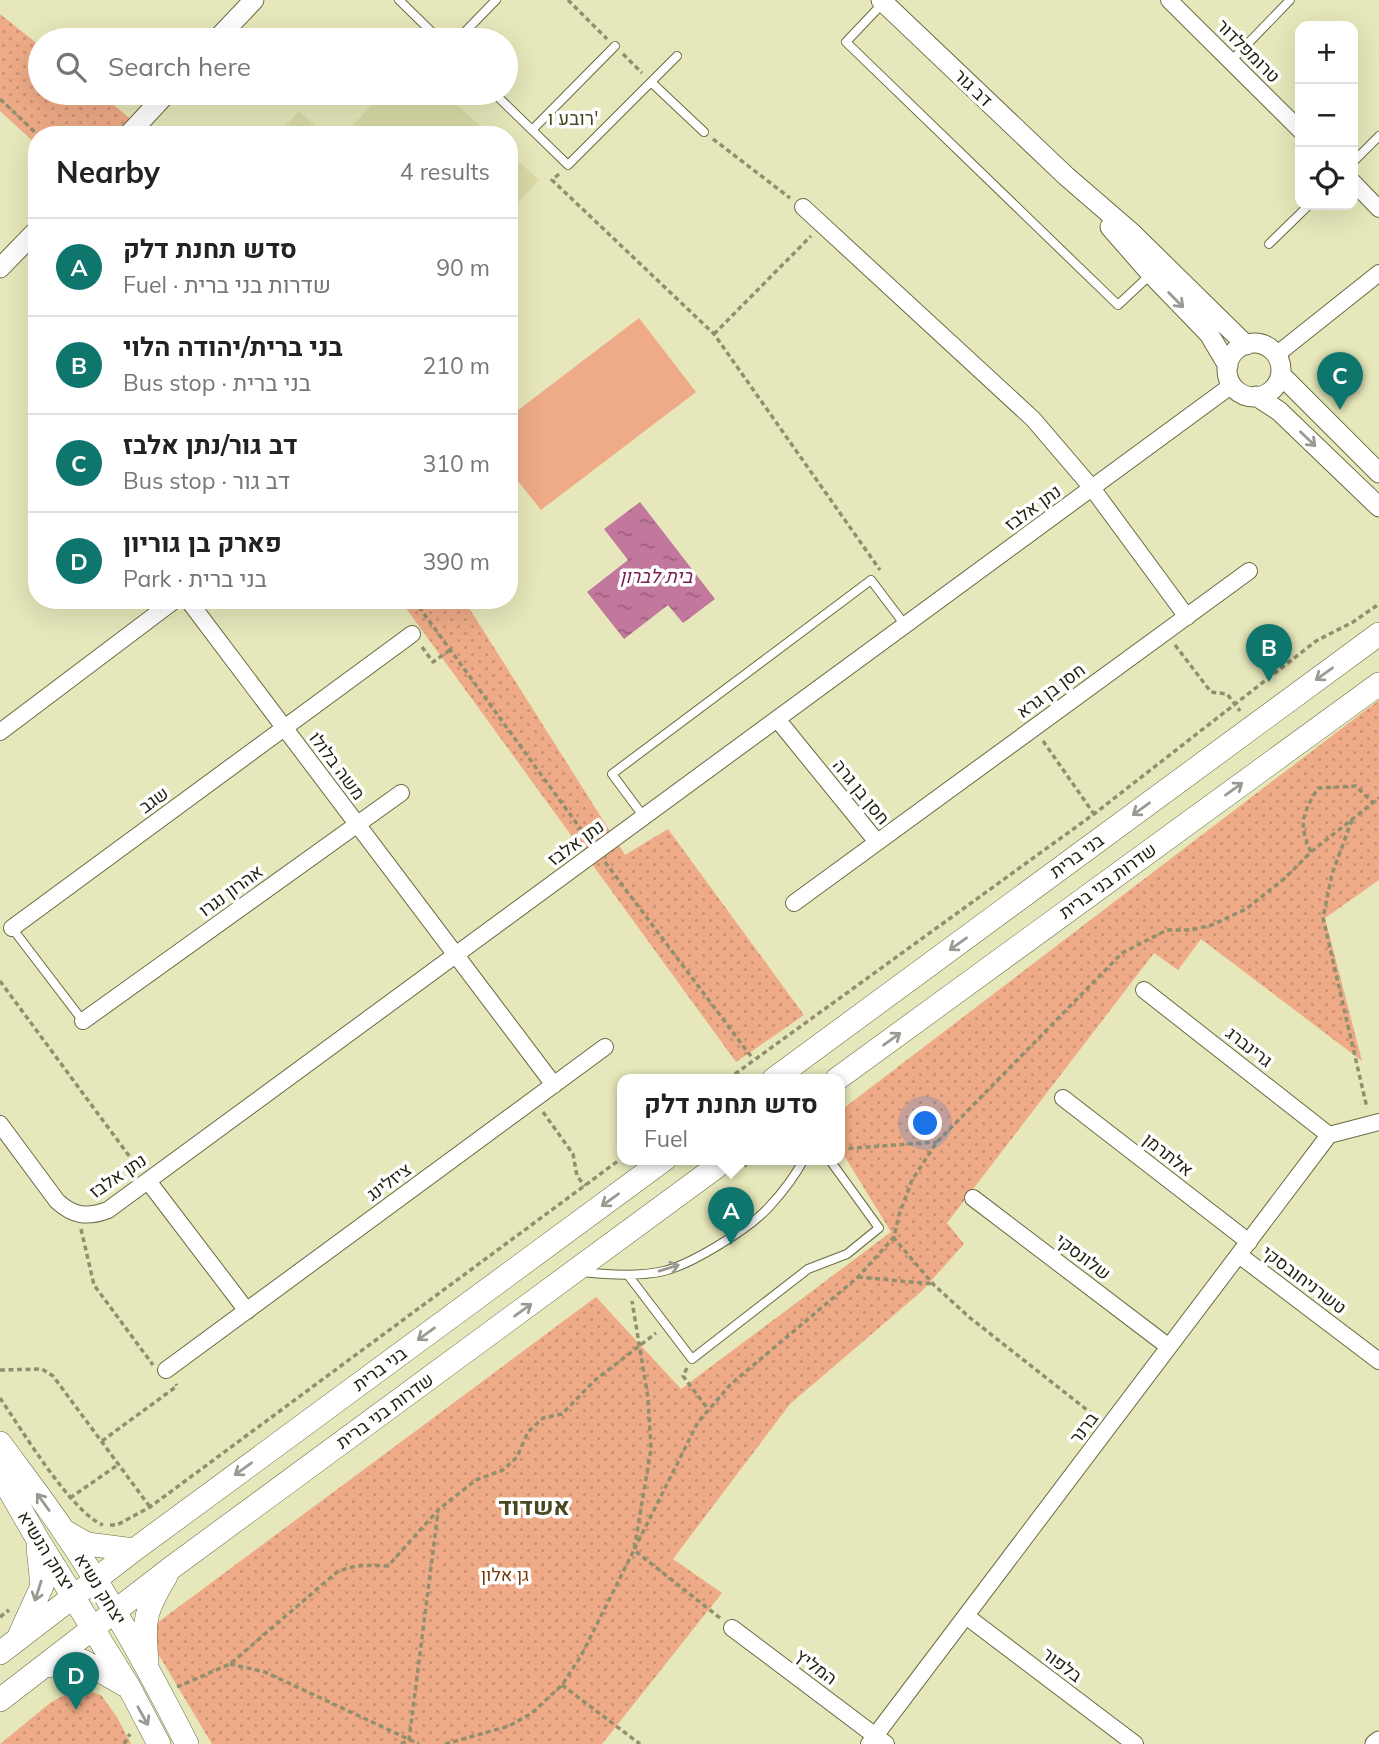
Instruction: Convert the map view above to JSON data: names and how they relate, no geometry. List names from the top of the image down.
{
  "streets": {
    "main road": [
      "בני ברית",
      "שדרות בני ברית",
      "יצחק הנשיא",
      "יצחק נשיא"
    ],
    "street": [
      "טרומפלדור",
      "דב גור",
      "נתן אלבז",
      "חסן בן גרא",
      "משה בלולו",
      "חסן בן גרה",
      "שגב",
      "אהרון נגרו",
      "גרינברג",
      "אלתרמן",
      "ציזלינג",
      "שלונסקי",
      "טשרניחובסקי",
      "ברנר",
      "בלפור",
      "המליץ"
    ]
  },
  "crossings": [
    ["דב גור", "נתן אלבז"],
    ["נתן אלבז", "חסן בן גרא"],
    ["נתן אלבז", "משה בלולו"],
    ["נתן אלבז", "חסן בן גרה"],
    ["חסן בן גרא", "חסן בן גרה"],
    ["משה בלולו", "שגב"],
    ["משה בלולו", "אהרון נגרו"],
    ["שגב", "אהרון נגרו"],
    ["בני ברית", "יצחק נשיא"],
    ["שדרות בני ברית", "יצחק הנשיא"],
    ["שדרות בני ברית", "יצחק נשיא"],
    ["גרינברג", "ברנר"],
    ["אלתרמן", "טשרניחובסקי"],
    ["אלתרמן", "ברנר"],
    ["שלונסקי", "ברנר"],
    ["טשרניחובסקי", "ברנר"],
    ["ברנר", "בלפור"],
    ["ברנר", "המליץ"],
    ["יצחק הנשיא", "יצחק נשיא"]
  ],
  "one_way": ["בני ברית", "שדרות בני ברית"],
  "districts": ["רובע ו'", "אשדוד"],
  "water": ["בית לברון"],
  "parks": ["גן אלון"],
  "page": {
    "map_buttons": ["+", "−"],
    "search": "Search here",
    "heading": ["Nearby", "4 results"],
    "list": [
      {
        "mark": "A",
        "name": "סדש תחנת דלק",
        "note": "Fuel · שדרות בני ברית",
        "value": "90 m"
      },
      {
        "mark": "B",
        "name": "בני ברית/יהודה הלוי",
        "note": "Bus stop · בני ברית",
        "value": "210 m"
      },
      {
        "mark": "C",
        "name": "דב גור/נתן אלבז",
        "note": "Bus stop · דב גור",
        "value": "310 m"
      },
      {
        "mark": "D",
        "name": "פארק בן גוריון",
        "note": "Park · בני ברית",
        "value": "390 m"
      }
    ],
    "pins": [
      "C",
      "B",
      "A",
      "D"
    ],
    "popup": ["סדש תחנת דלק", "Fuel"]
  }
}
